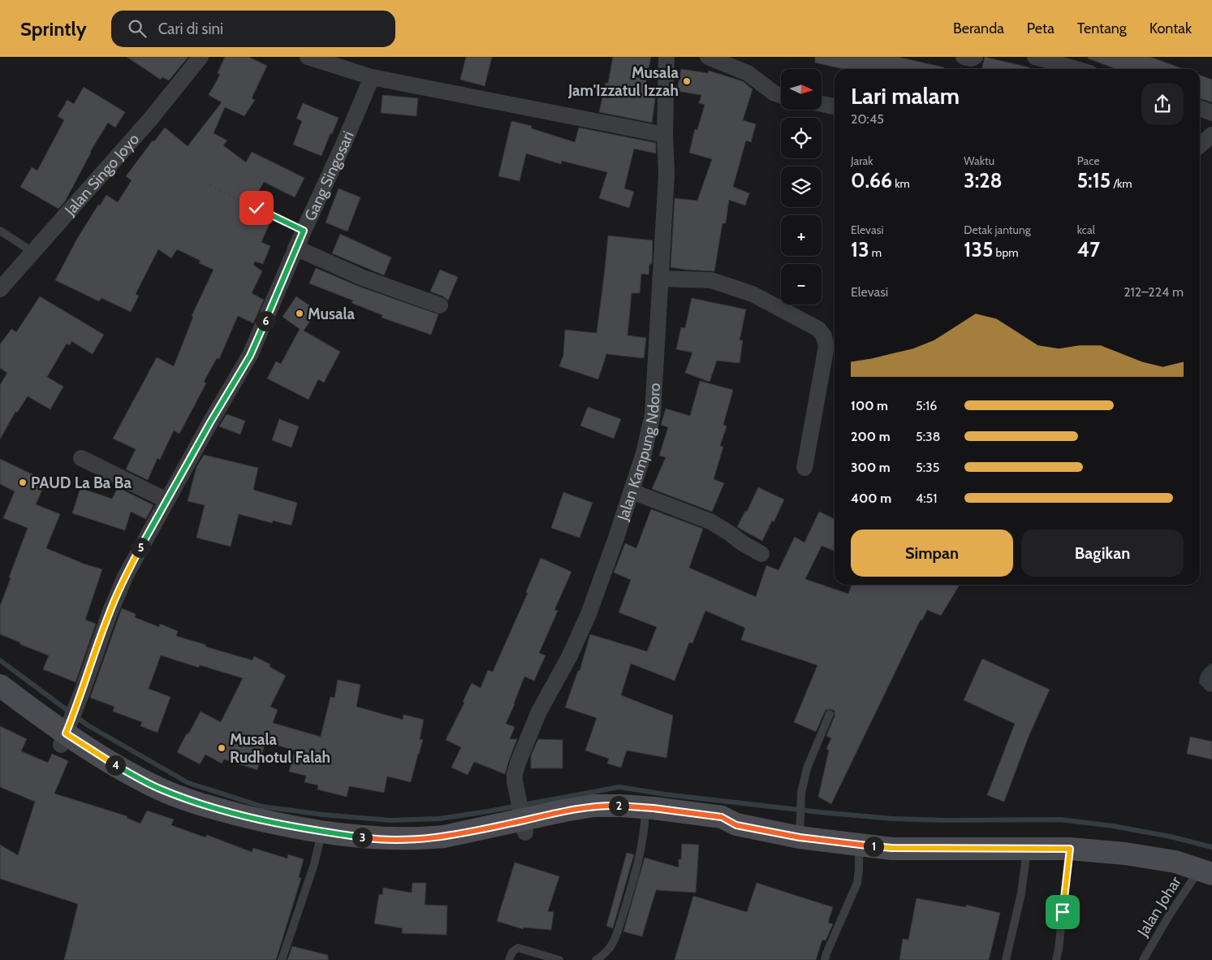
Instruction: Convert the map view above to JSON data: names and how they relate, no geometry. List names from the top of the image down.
{
  "streets": {
    "street": ["Jalan Singo Joyo", "Gang Singosari", "Jalan Kampung Ndoro"],
    "lane": ["Jalan Johar"]
  },
  "places": [
    "Musala Jam'Izzatul Izzah",
    "Musala",
    "PAUD La Ba Ba",
    "Musala Rudhotul Falah"
  ],
  "north": "right",
  "page": {
    "header": "Sprintly",
    "search": "Cari di sini",
    "nav": [
      "Beranda",
      "Peta",
      "Tentang",
      "Kontak"
    ],
    "map_buttons": ["+", "−"],
    "heading": ["Lari malam", "20:45"],
    "stats": [
      ["Jarak", "0.66 km"],
      ["Waktu", "3:28"],
      ["Pace", "5:15 /km"],
      ["Elevasi", "13 m"],
      ["Detak jantung", "135 bpm"],
      ["kcal", "47"]
    ],
    "chart": ["Elevasi", "212–224 m"],
    "pins": [
      "6",
      "5",
      "4",
      "2",
      "3",
      "1"
    ],
    "list": [
      {
        "name": "100 m",
        "note": "5:16"
      },
      {
        "name": "200 m",
        "note": "5:38"
      },
      {
        "name": "300 m",
        "note": "5:35"
      },
      {
        "name": "400 m",
        "note": "4:51"
      }
    ],
    "buttons": ["Simpan", "Bagikan"]
  }
}
